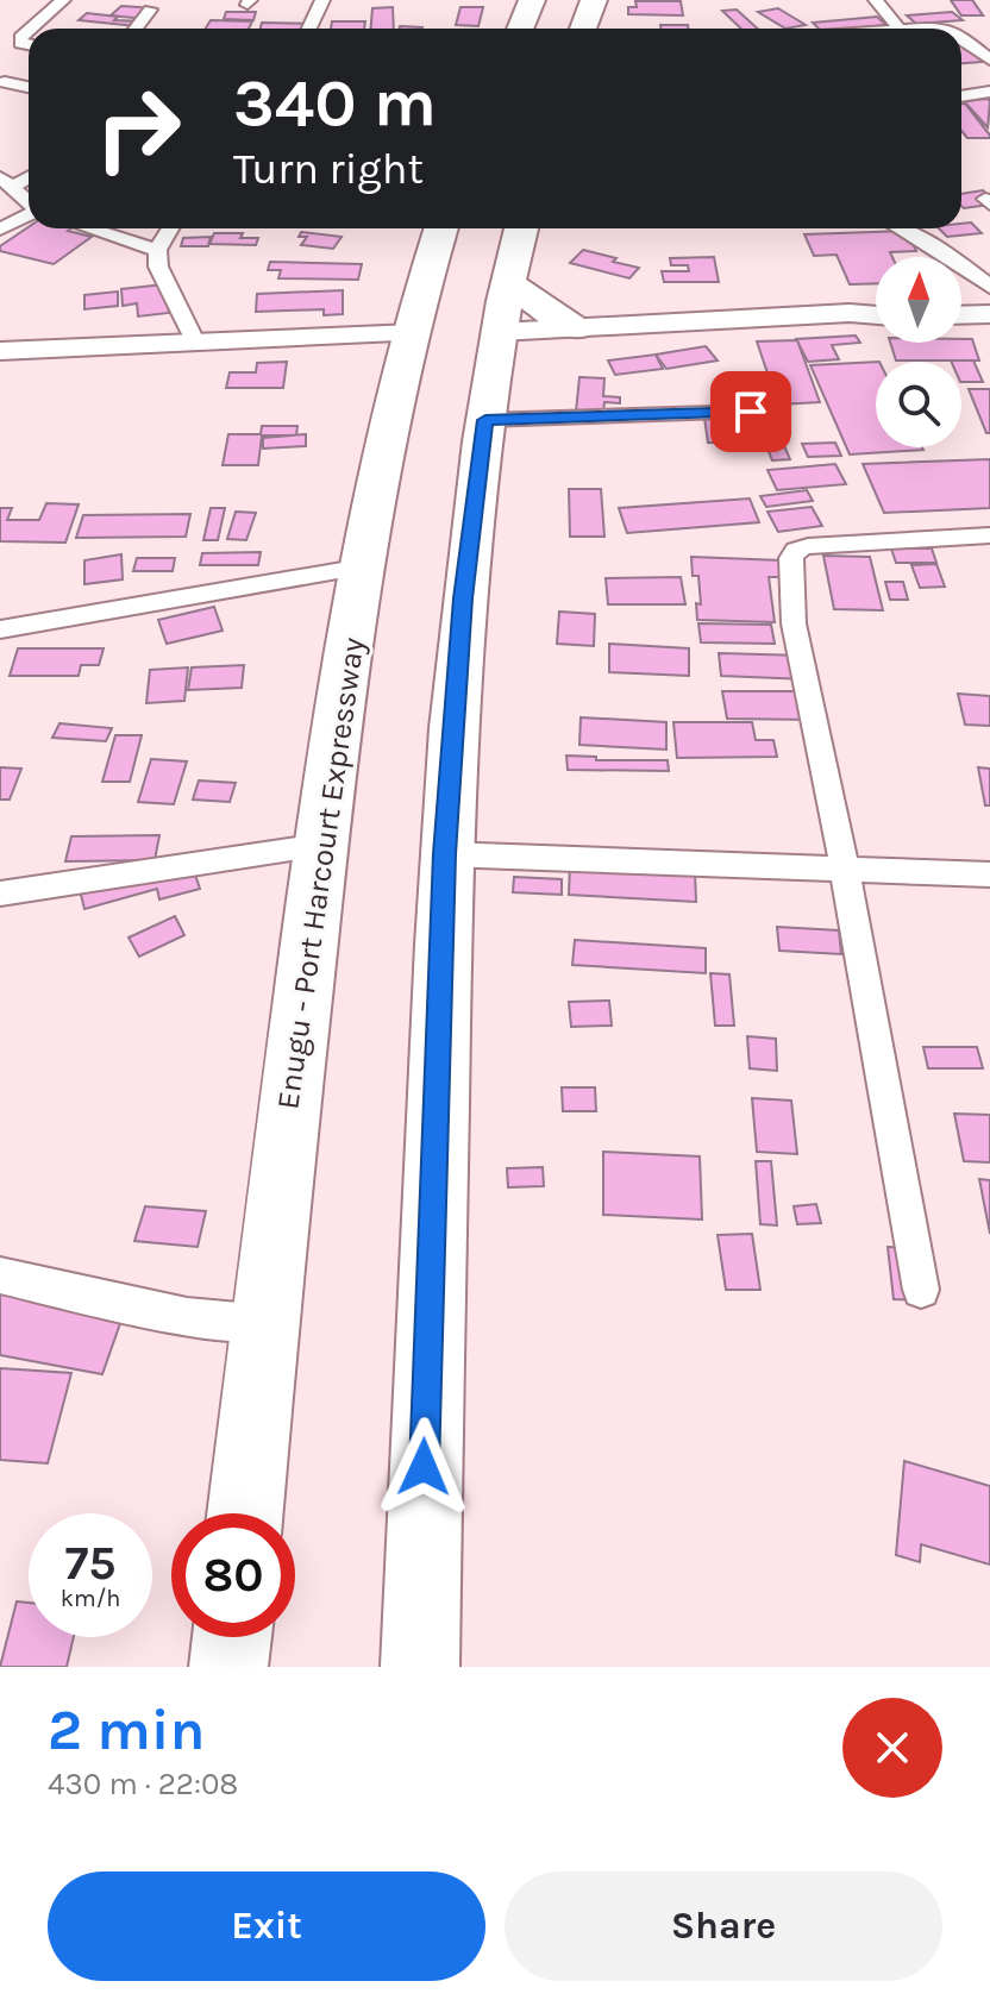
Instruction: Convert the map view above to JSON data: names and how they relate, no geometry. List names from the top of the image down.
{
  "streets": {
    "highway": ["Enugu - Port Harcourt Expressway"]
  },
  "north": "top",
  "page": {
    "turn": ["340 m", "Turn right"],
    "speed": "75 km/h",
    "limit": "80",
    "heading": ["2 min", "430 m · 22:08"],
    "buttons": ["Exit", "Share"]
  }
}
